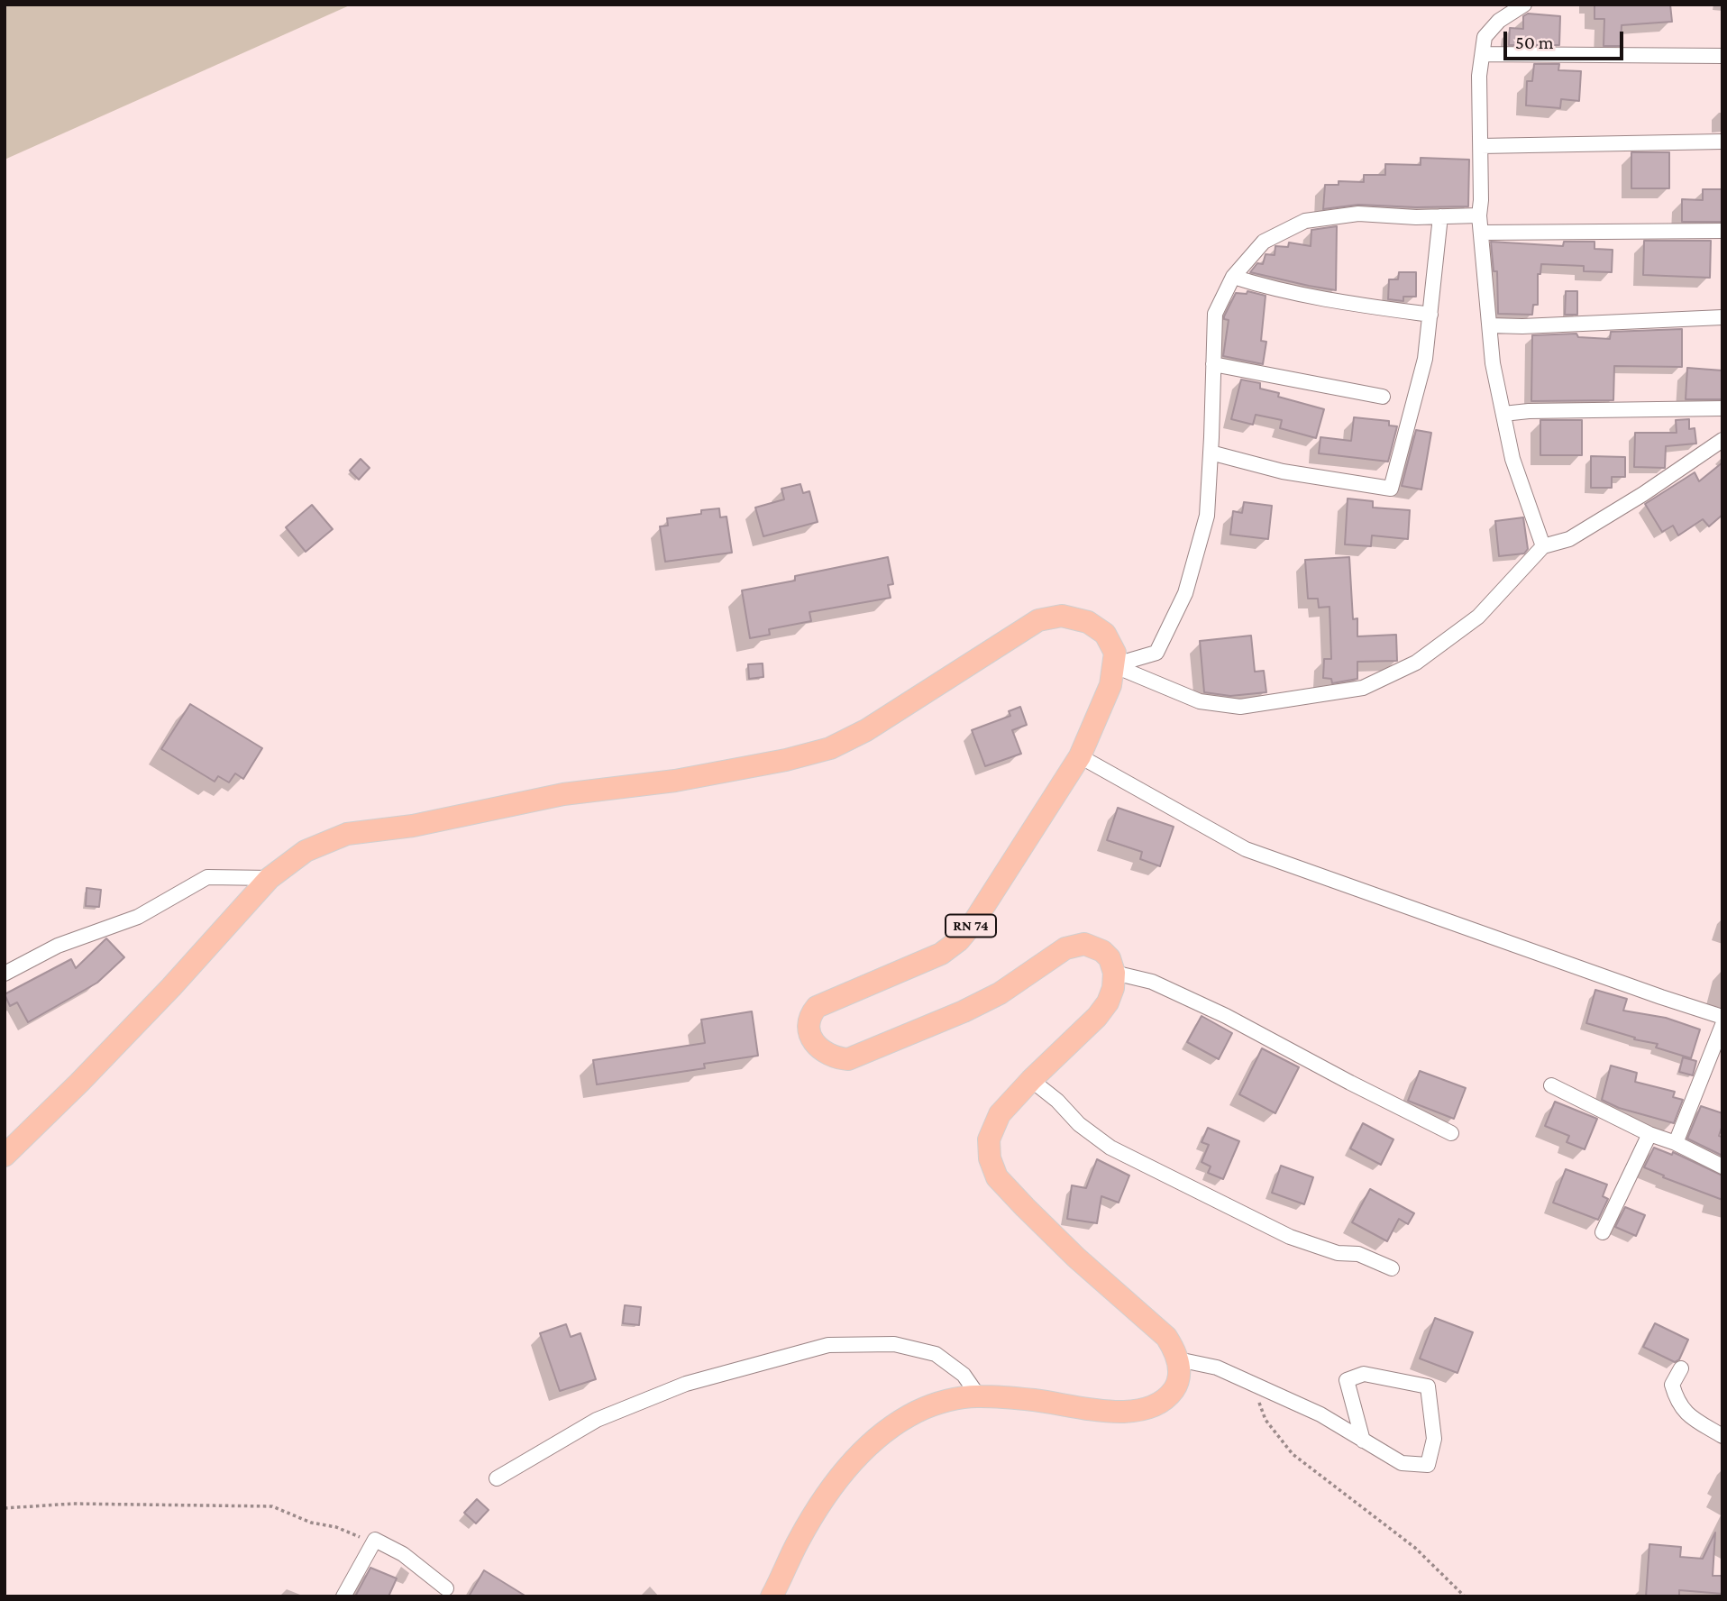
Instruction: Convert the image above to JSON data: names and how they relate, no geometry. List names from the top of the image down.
{
  "streets": {
    "main road": ["RN 74"]
  },
  "scale_bar": "50 m"
}
